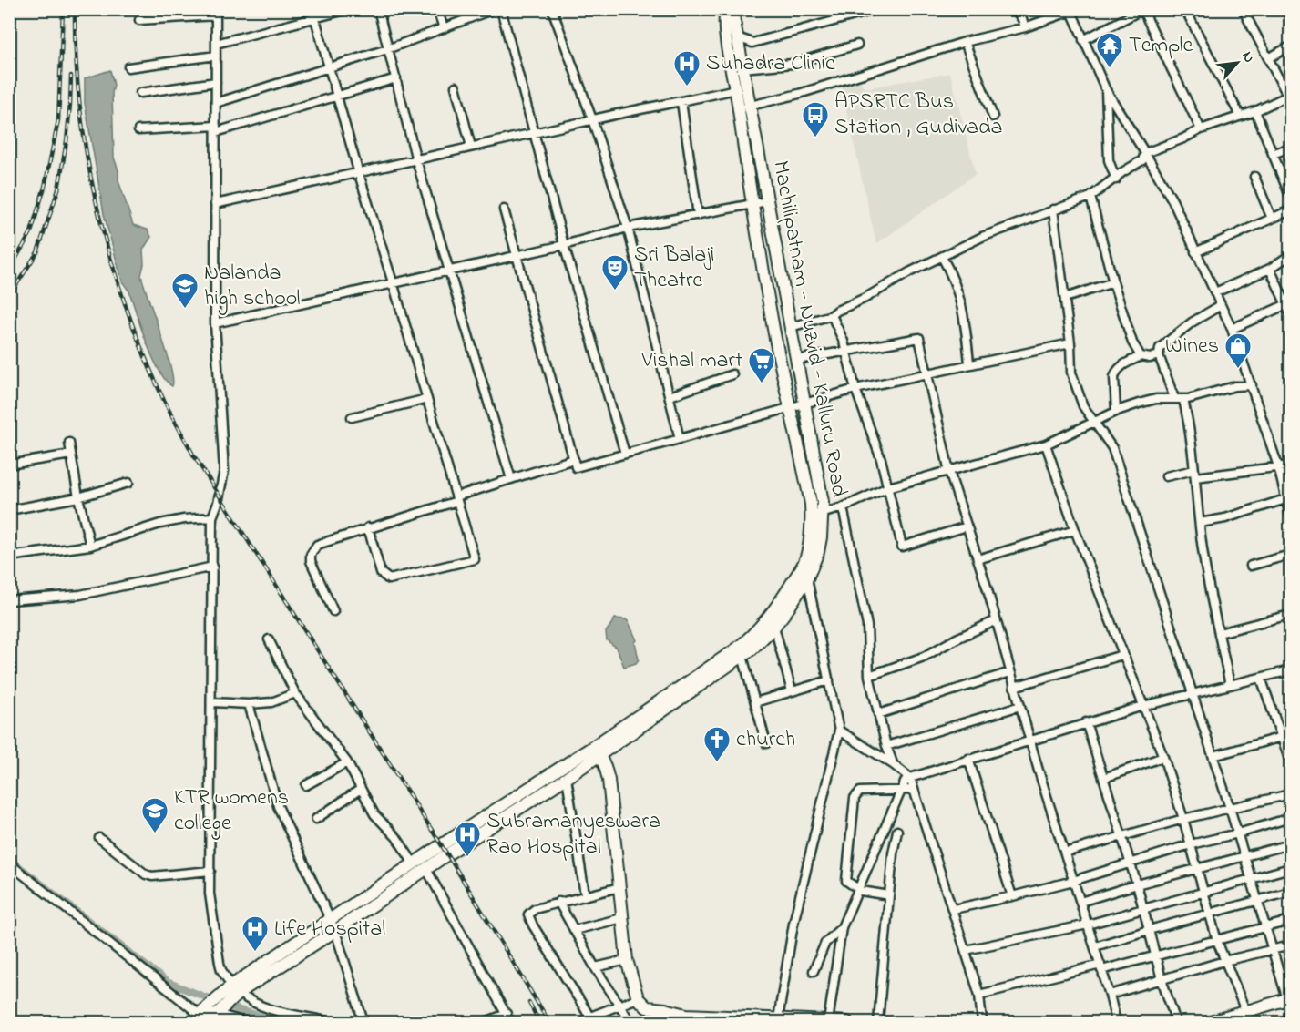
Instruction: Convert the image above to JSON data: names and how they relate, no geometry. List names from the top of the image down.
{
  "streets": {
    "highway": ["Machilipatnam - Nuzvid - Kalluru Road"]
  },
  "places": {
    "temple": ["Temple"],
    "hospital": ["Suhadra Clinic", "Subramanyeswara Rao Hospital", "Life Hospital"],
    "bus stop": ["APSRTC Bus Station , Gudivada"],
    "theatre": ["Sri Balaji Theatre"],
    "school or university": ["Nalanda high school", "KTR womens college"],
    "shop": ["Wines"],
    "supermarket": ["Vishal mart"],
    "church": ["church"]
  },
  "north": "top right"
}
